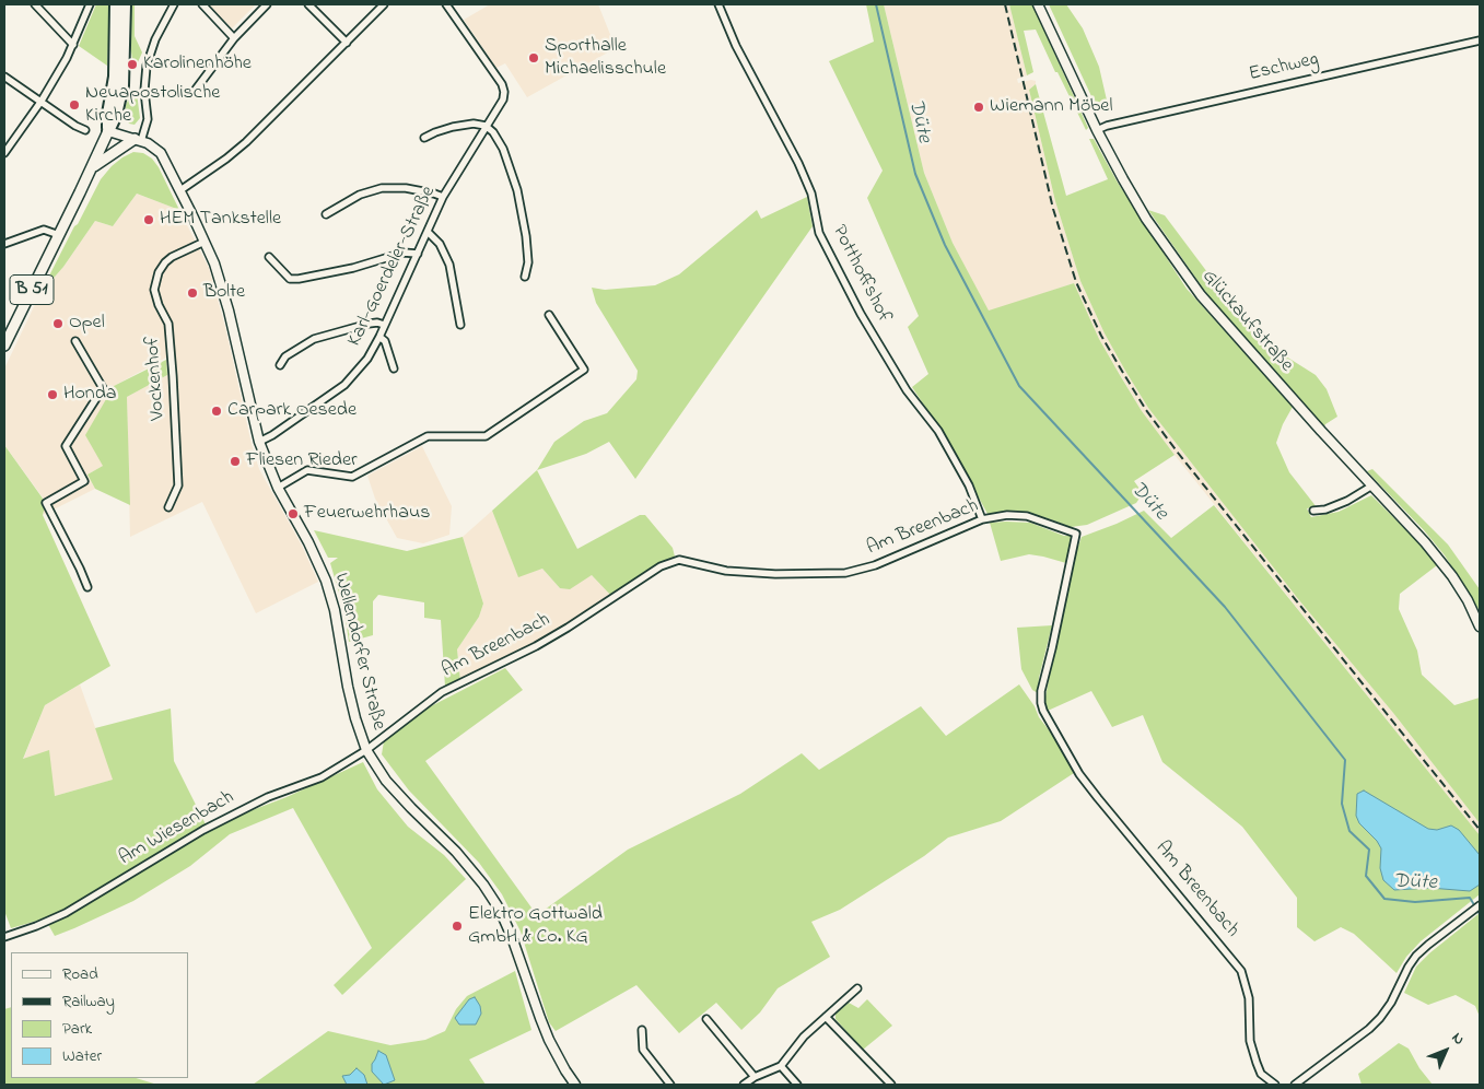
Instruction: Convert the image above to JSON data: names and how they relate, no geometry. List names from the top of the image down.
{
  "streets": {
    "highway": ["B 51"],
    "street": [
      "Eschweg",
      "Karl-Goerdeler-Straße",
      "Potthoffshof",
      "Glückaufstraße",
      "Vockenhof",
      "Am Breenbach",
      "Wellendorfer Straße",
      "Am Wiesenbach"
    ]
  },
  "crossings": [
    ["Eschweg", "Glückaufstraße"],
    ["Karl-Goerdeler-Straße", "Wellendorfer Straße"],
    ["Potthoffshof", "Am Breenbach"],
    ["B 51", "Wellendorfer Straße"],
    ["Vockenhof", "Wellendorfer Straße"],
    ["Am Breenbach", "Wellendorfer Straße"],
    ["Am Breenbach", "Am Wiesenbach"],
    ["Wellendorfer Straße", "Am Wiesenbach"]
  ],
  "water": ["Düte"],
  "places": [
    "Sporthalle Michaelisschule",
    "Karolinenhöhe",
    "Neuapostolische Kirche",
    "Wiemann Möbel",
    "HEM Tankstelle",
    "Bolte",
    "Opel",
    "Honda",
    "Carpark Oesede",
    "Fliesen Rieder",
    "Feuerwehrhaus",
    "Elektro Gottwald GmbH & Co. KG"
  ],
  "legend": [
    "Road",
    "Railway",
    "Park",
    "Water"
  ],
  "north": "top right"
}
